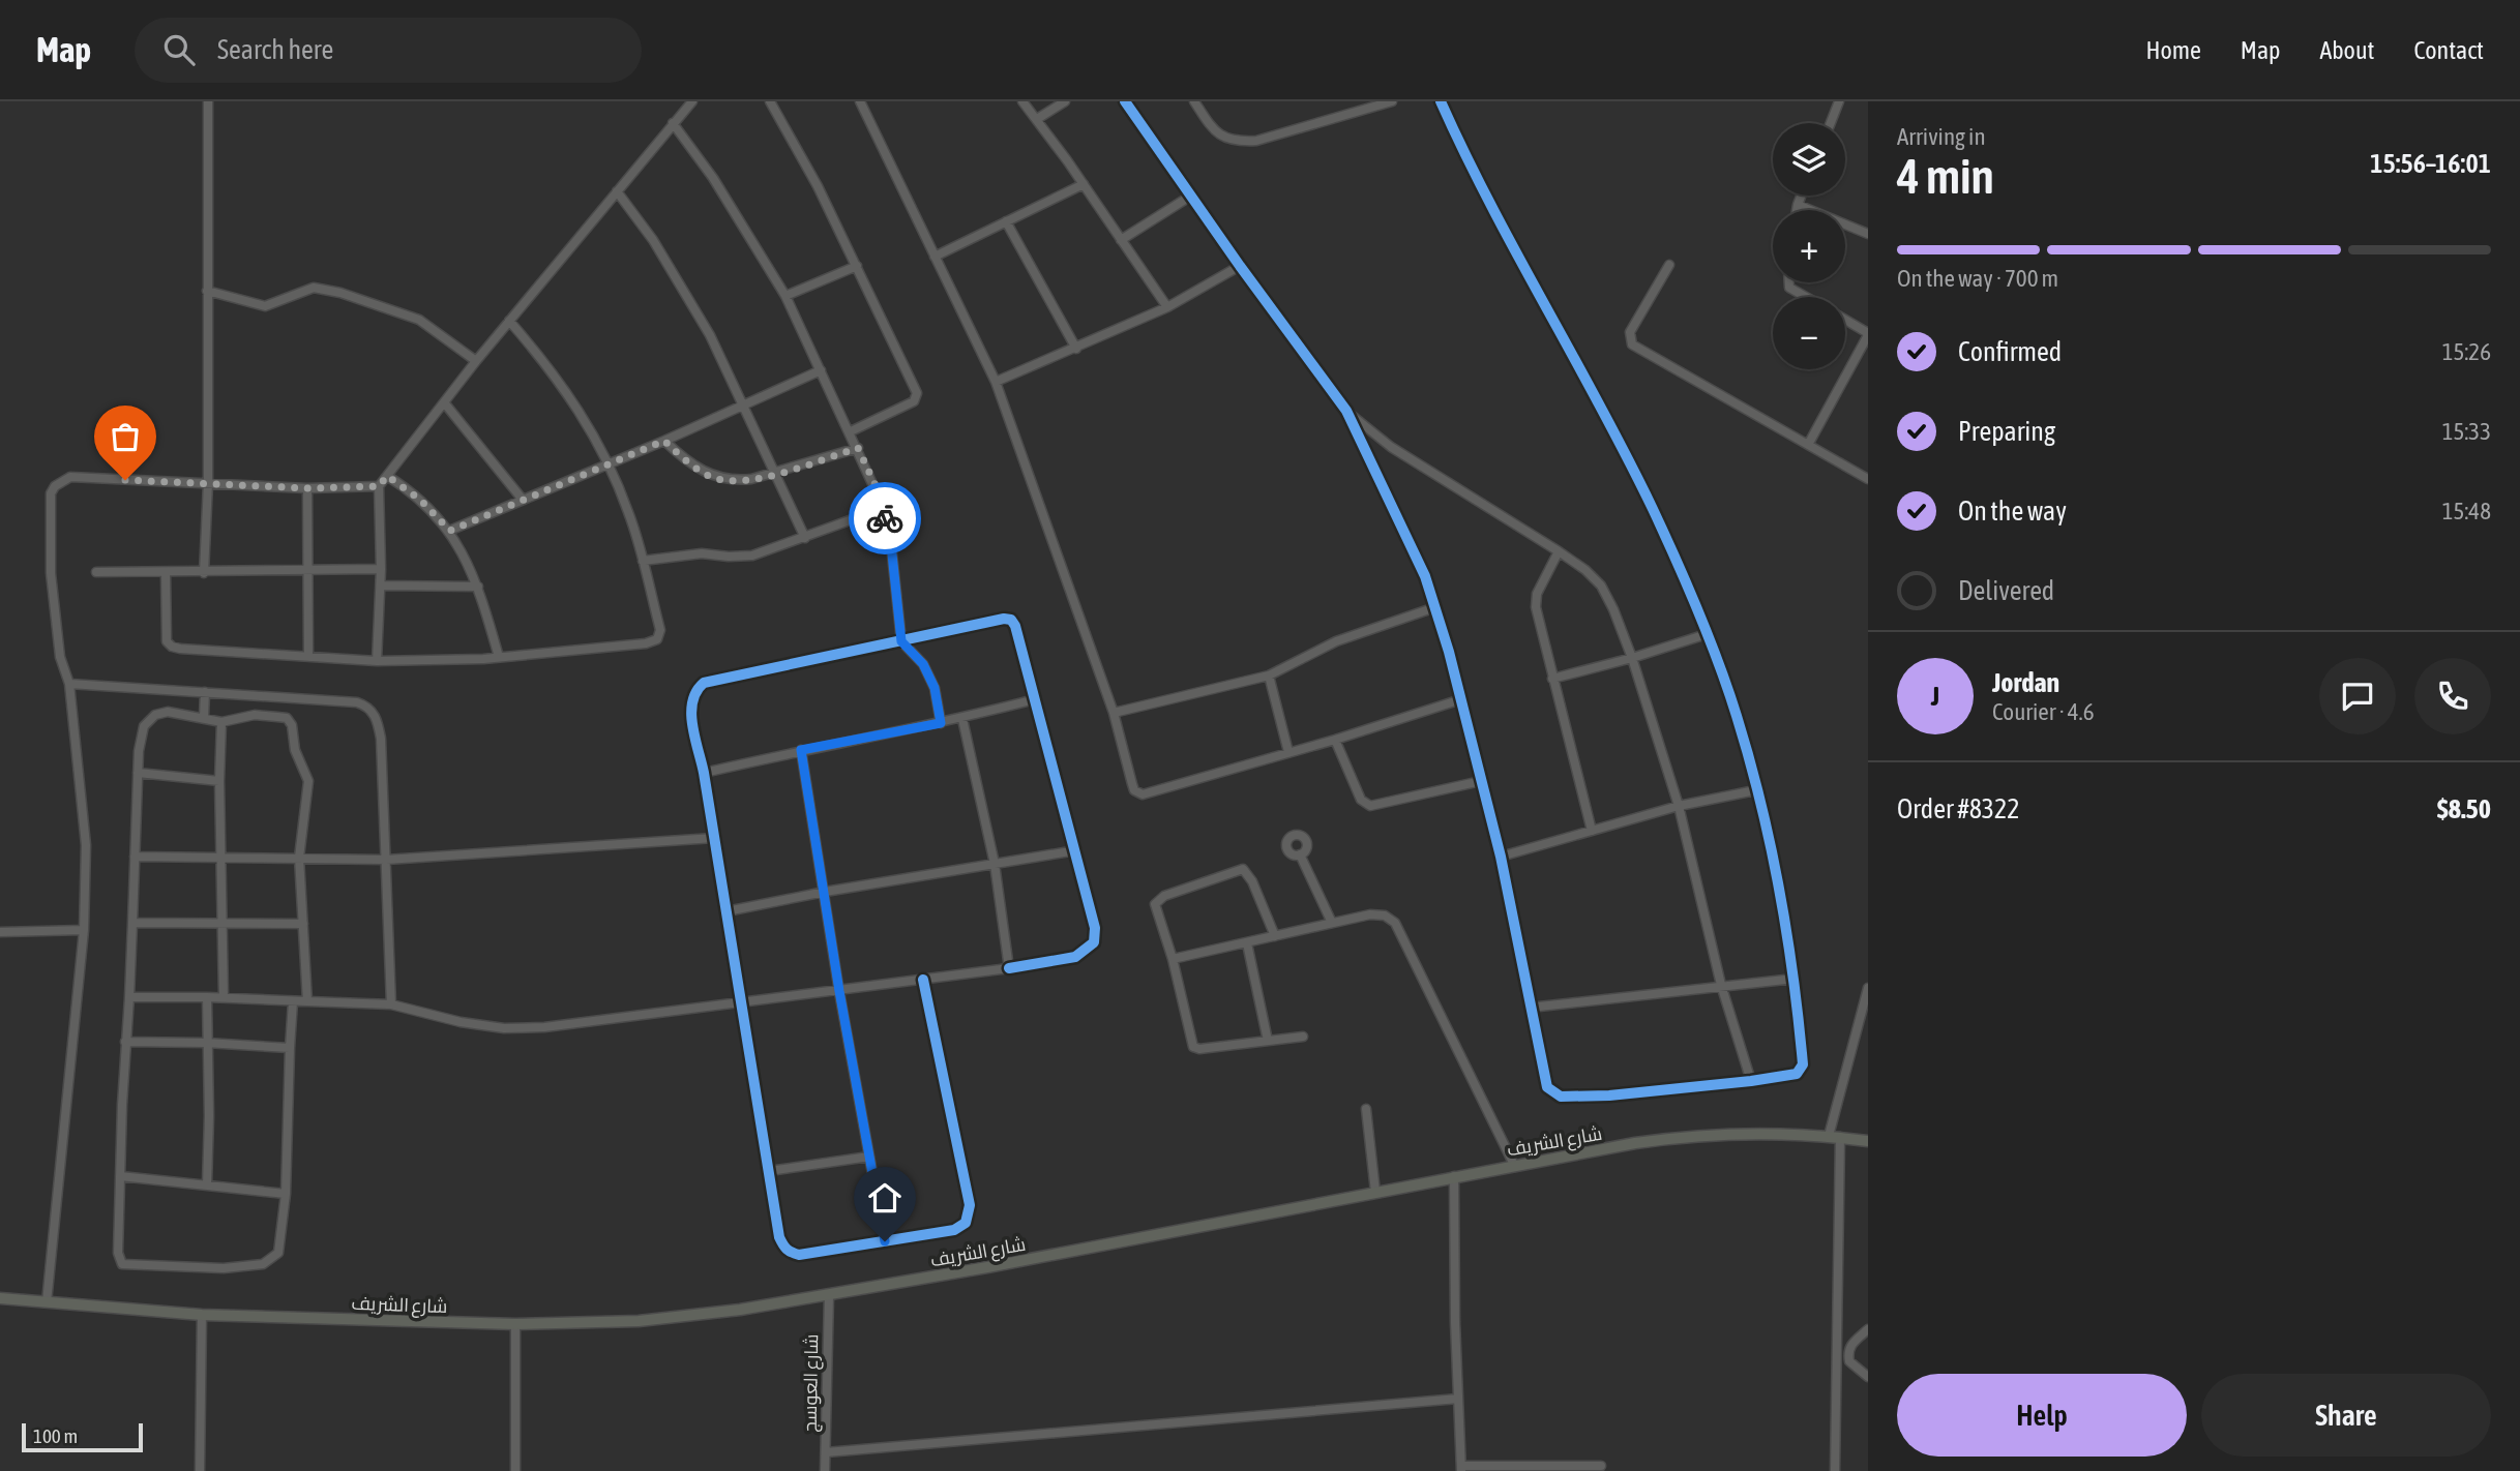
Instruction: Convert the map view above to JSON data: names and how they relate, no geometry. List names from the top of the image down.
{
  "streets": {
    "main road": ["شارع الشريف"],
    "street": ["شارع العوسج"]
  },
  "crossings": [
    ["شارع الشريف", "شارع العوسج"]
  ],
  "scale_bar": "100 m",
  "page": {
    "header": "Map",
    "search": "Search here",
    "nav": [
      "Home",
      "Map",
      "About",
      "Contact"
    ],
    "heading": ["4 min", "Arriving in", "15:56–16:01"],
    "panel": [
      "Jordan",
      "Courier · 4.6",
      "Order #8322",
      "$8.50"
    ],
    "map_buttons": ["+", "−"],
    "bar": "On the way · 700 m",
    "list": [
      ["Confirmed", "15:26"],
      ["Preparing", "15:33"],
      ["On the way", "15:48"],
      "Delivered"
    ],
    "round": "J",
    "buttons": ["Help", "Share"],
    "scale": "100 m"
  }
}
